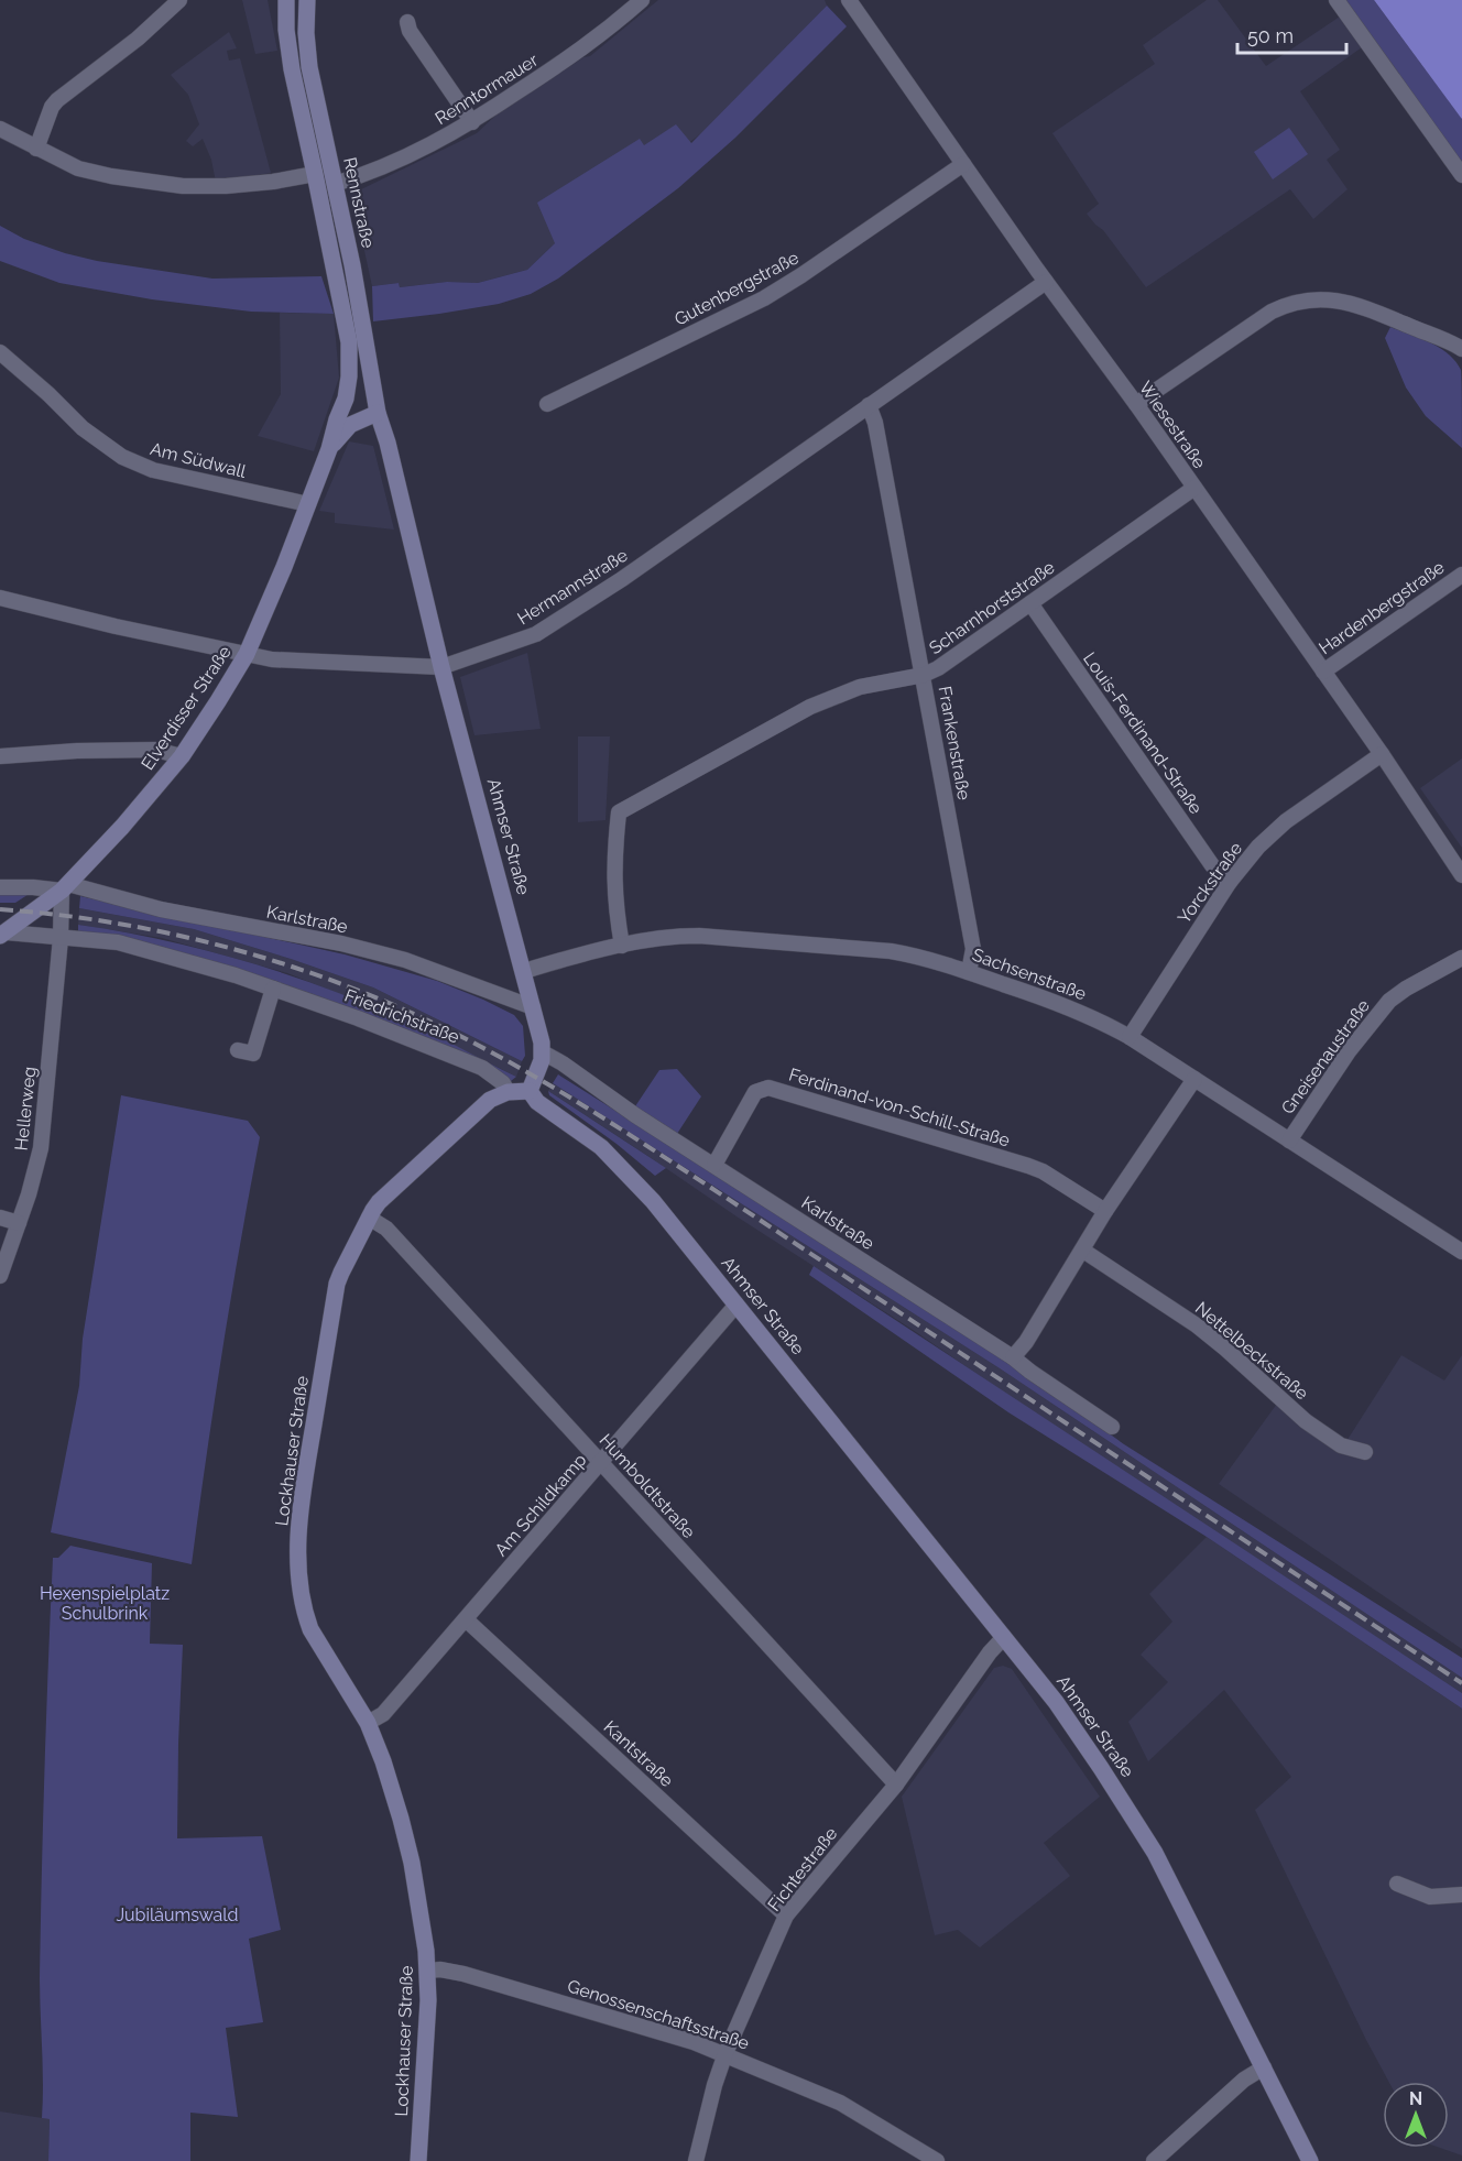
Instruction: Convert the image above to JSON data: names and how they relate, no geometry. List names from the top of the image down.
{
  "streets": {
    "street": [
      "Renntormauer",
      "Rennstraße",
      "Gutenbergstraße",
      "Wiesestraße",
      "Am Südwall",
      "Hermannstraße",
      "Scharnhorststraße",
      "Hardenbergstraße",
      "Elverdisser Straße",
      "Louis-Ferdinand-Straße",
      "Frankenstraße",
      "Ahmser Straße",
      "Yorckstraße",
      "Karlstraße",
      "Sachsenstraße",
      "Friedrichstraße",
      "Gneisenaustraße",
      "Ferdinand-von-Schill-Straße",
      "Hellerweg",
      "Nettelbeckstraße",
      "Lockhauser Straße",
      "Humboldtstraße",
      "Am Schildkamp",
      "Kantstraße",
      "Fichtestraße",
      "Genossenschaftsstraße"
    ]
  },
  "crossings": [
    ["Renntormauer", "Rennstraße"],
    ["Rennstraße", "Elverdisser Straße"],
    ["Rennstraße", "Ahmser Straße"],
    ["Gutenbergstraße", "Wiesestraße"],
    ["Wiesestraße", "Hermannstraße"],
    ["Wiesestraße", "Scharnhorststraße"],
    ["Wiesestraße", "Hardenbergstraße"],
    ["Wiesestraße", "Yorckstraße"],
    ["Am Südwall", "Elverdisser Straße"],
    ["Hermannstraße", "Elverdisser Straße"],
    ["Hermannstraße", "Frankenstraße"],
    ["Hermannstraße", "Ahmser Straße"],
    ["Scharnhorststraße", "Louis-Ferdinand-Straße"],
    ["Scharnhorststraße", "Frankenstraße"],
    ["Scharnhorststraße", "Sachsenstraße"],
    ["Elverdisser Straße", "Ahmser Straße"],
    ["Elverdisser Straße", "Karlstraße"],
    ["Elverdisser Straße", "Hellerweg"],
    ["Louis-Ferdinand-Straße", "Yorckstraße"],
    ["Frankenstraße", "Sachsenstraße"],
    ["Ahmser Straße", "Karlstraße"],
    ["Ahmser Straße", "Sachsenstraße"],
    ["Ahmser Straße", "Lockhauser Straße"],
    ["Ahmser Straße", "Am Schildkamp"],
    ["Ahmser Straße", "Fichtestraße"],
    ["Yorckstraße", "Sachsenstraße"],
    ["Karlstraße", "Ferdinand-von-Schill-Straße"],
    ["Karlstraße", "Hellerweg"],
    ["Sachsenstraße", "Gneisenaustraße"],
    ["Friedrichstraße", "Hellerweg"],
    ["Friedrichstraße", "Lockhauser Straße"],
    ["Lockhauser Straße", "Humboldtstraße"],
    ["Lockhauser Straße", "Am Schildkamp"],
    ["Lockhauser Straße", "Genossenschaftsstraße"],
    ["Humboldtstraße", "Am Schildkamp"],
    ["Humboldtstraße", "Fichtestraße"],
    ["Am Schildkamp", "Kantstraße"],
    ["Kantstraße", "Fichtestraße"],
    ["Fichtestraße", "Genossenschaftsstraße"]
  ],
  "parks": ["Hexenspielplatz Schulbrink", "Jubiläumswald"],
  "scale_bar": "50 m",
  "north": "top"
}
